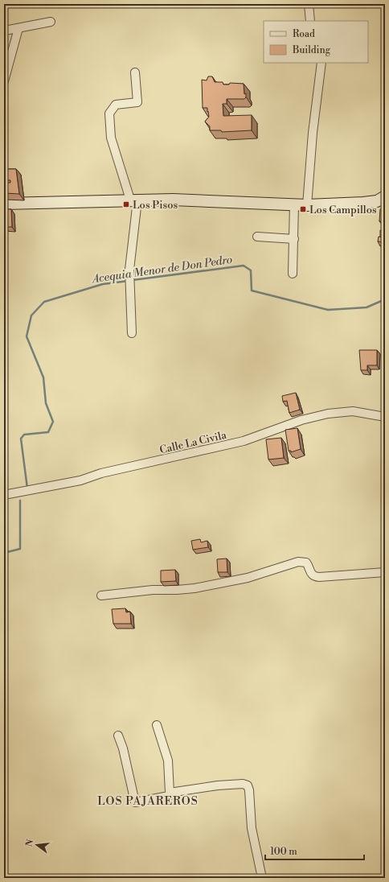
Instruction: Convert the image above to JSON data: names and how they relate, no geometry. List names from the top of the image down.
{
  "streets": {
    "street": ["Calle La Civila"]
  },
  "districts": ["LOS PAJAREROS"],
  "water": ["Acequia Menor de Don Pedro"],
  "places": {
    "transit": ["Los Pisos", "Los Campillos"]
  },
  "legend": ["Road", "Building"],
  "scale_bar": "100 m",
  "north": "left"
}
